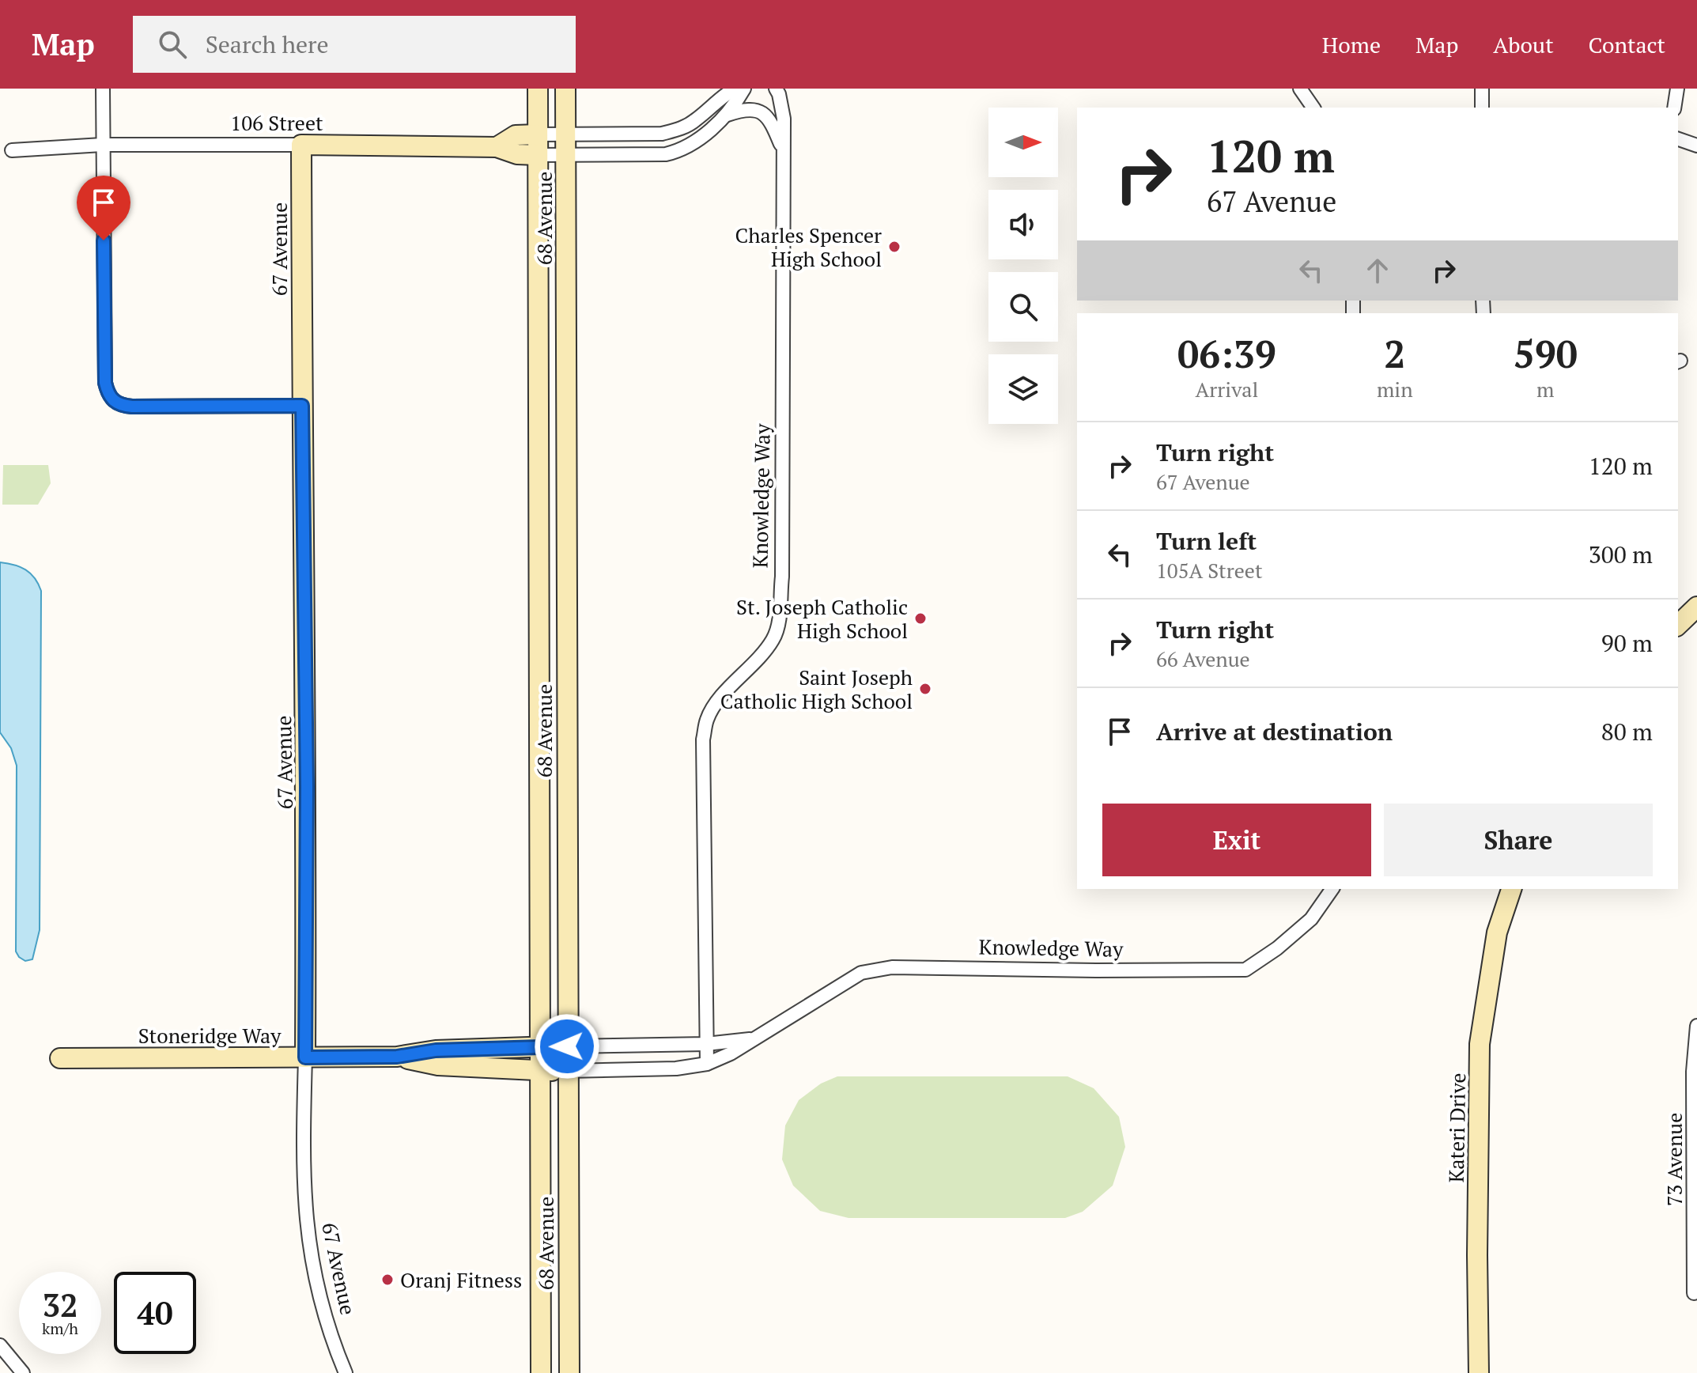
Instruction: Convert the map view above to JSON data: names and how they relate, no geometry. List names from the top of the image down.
{
  "streets": {
    "main road": [
      "106 Street",
      "68 Avenue",
      "67 Avenue",
      "Knowledge Way",
      "Stoneridge Way",
      "Kateri Drive"
    ],
    "street": ["73 Avenue"]
  },
  "crossings": [
    ["106 Street", "68 Avenue"],
    ["106 Street", "67 Avenue"],
    ["68 Avenue", "Knowledge Way"],
    ["68 Avenue", "Stoneridge Way"],
    ["67 Avenue", "Stoneridge Way"],
    ["Knowledge Way", "Stoneridge Way"]
  ],
  "places": [
    "Charles Spencer High School",
    "St. Joseph Catholic High School",
    "Saint Joseph Catholic High School",
    "Oranj Fitness"
  ],
  "north": "right",
  "page": {
    "header": "Map",
    "search": "Search here",
    "nav": [
      "Home",
      "Map",
      "About",
      "Contact"
    ],
    "turn": ["120 m", "67 Avenue"],
    "eta": [
      "06:39",
      "Arrival",
      "2",
      "min",
      "590",
      "m"
    ],
    "list": [
      {
        "name": "Turn right",
        "note": "67 Avenue",
        "value": "120 m"
      },
      {
        "name": "Turn left",
        "note": "105A Street",
        "value": "300 m"
      },
      {
        "name": "Turn right",
        "note": "66 Avenue",
        "value": "90 m"
      },
      {
        "name": "Arrive at destination",
        "value": "80 m"
      }
    ],
    "buttons": ["Exit", "Share"],
    "speed": "32 km/h",
    "limit": "40"
  }
}
